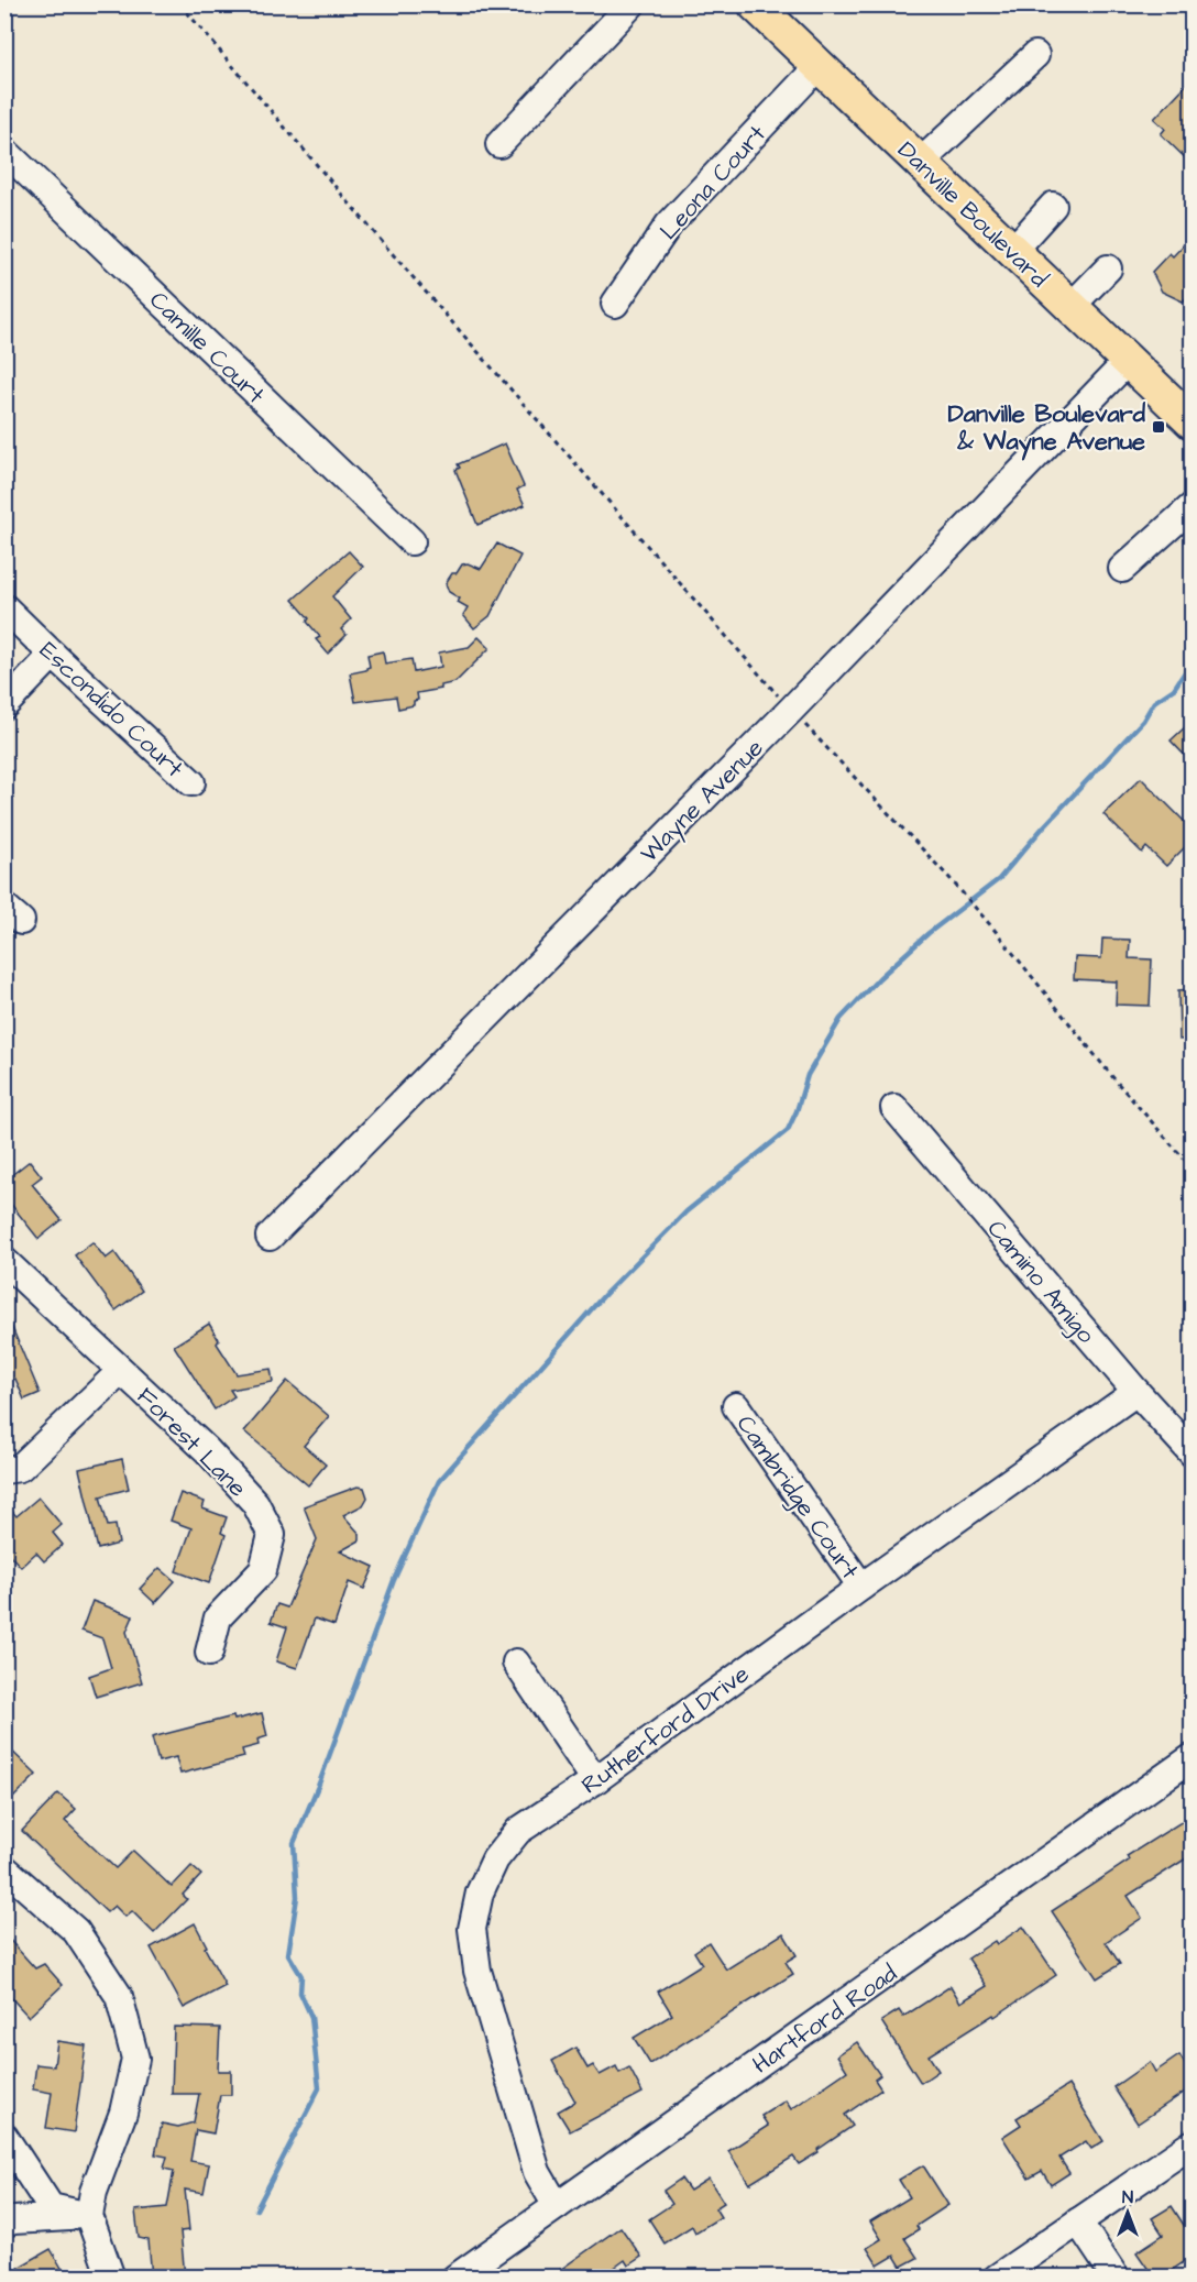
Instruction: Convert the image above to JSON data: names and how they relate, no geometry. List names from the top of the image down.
{
  "streets": {
    "main road": ["Danville Boulevard"],
    "street": [
      "Leona Court",
      "Camille Court",
      "Escondido Court",
      "Wayne Avenue",
      "Camino Amigo",
      "Forest Lane",
      "Cambridge Court",
      "Rutherford Drive",
      "Hartford Road"
    ]
  },
  "crossings": [
    ["Leona Court", "Danville Boulevard"],
    ["Danville Boulevard", "Wayne Avenue"],
    ["Camino Amigo", "Rutherford Drive"],
    ["Cambridge Court", "Rutherford Drive"],
    ["Rutherford Drive", "Hartford Road"]
  ],
  "places": {
    "transit": ["Danville Boulevard & Wayne Avenue"]
  },
  "north": "top"
}
